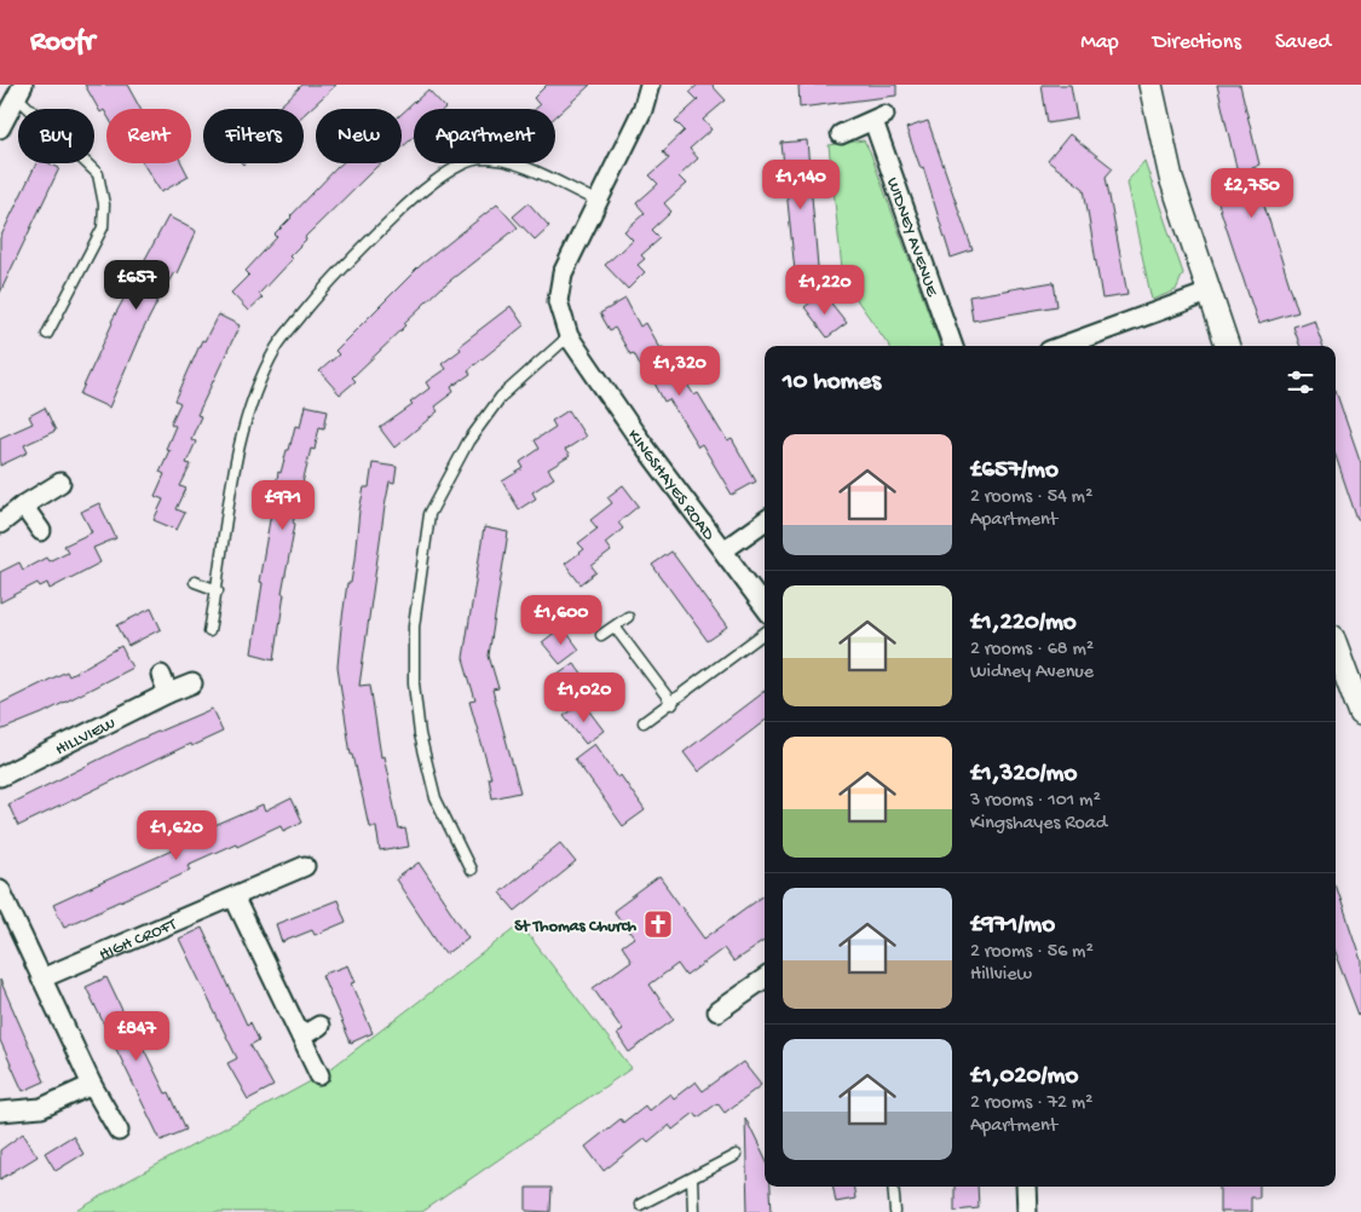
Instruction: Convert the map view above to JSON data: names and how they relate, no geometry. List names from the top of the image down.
{
  "streets": {
    "street": [
      "WIDNEY AVENUE",
      "KINGSHAYES ROAD",
      "HILLVIEW",
      "HIGH CROFT"
    ]
  },
  "places": {
    "church": ["St Thomas Church"]
  },
  "page": {
    "header": "Roofr",
    "nav": ["Map", "Directions", "Saved"],
    "chip": [
      "Buy",
      "Rent",
      "Filters",
      "New",
      "Apartment"
    ],
    "price": [
      "£1,140",
      "£2,750",
      "£657",
      "£1,220",
      "£1,320",
      "£971",
      "£1,600",
      "£1,020",
      "£1,620",
      "£847"
    ],
    "heading": "10 homes",
    "list": [
      {
        "name": "£657/mo",
        "note": "2 rooms · 54 m² · Apartment"
      },
      {
        "name": "£1,220/mo",
        "note": "2 rooms · 68 m² · Widney Avenue"
      },
      {
        "name": "£1,320/mo",
        "note": "3 rooms · 101 m² · Kingshayes Road"
      },
      {
        "name": "£971/mo",
        "note": "2 rooms · 56 m² · Hillview"
      },
      {
        "name": "£1,020/mo",
        "note": "2 rooms · 72 m² · Apartment"
      }
    ]
  }
}
